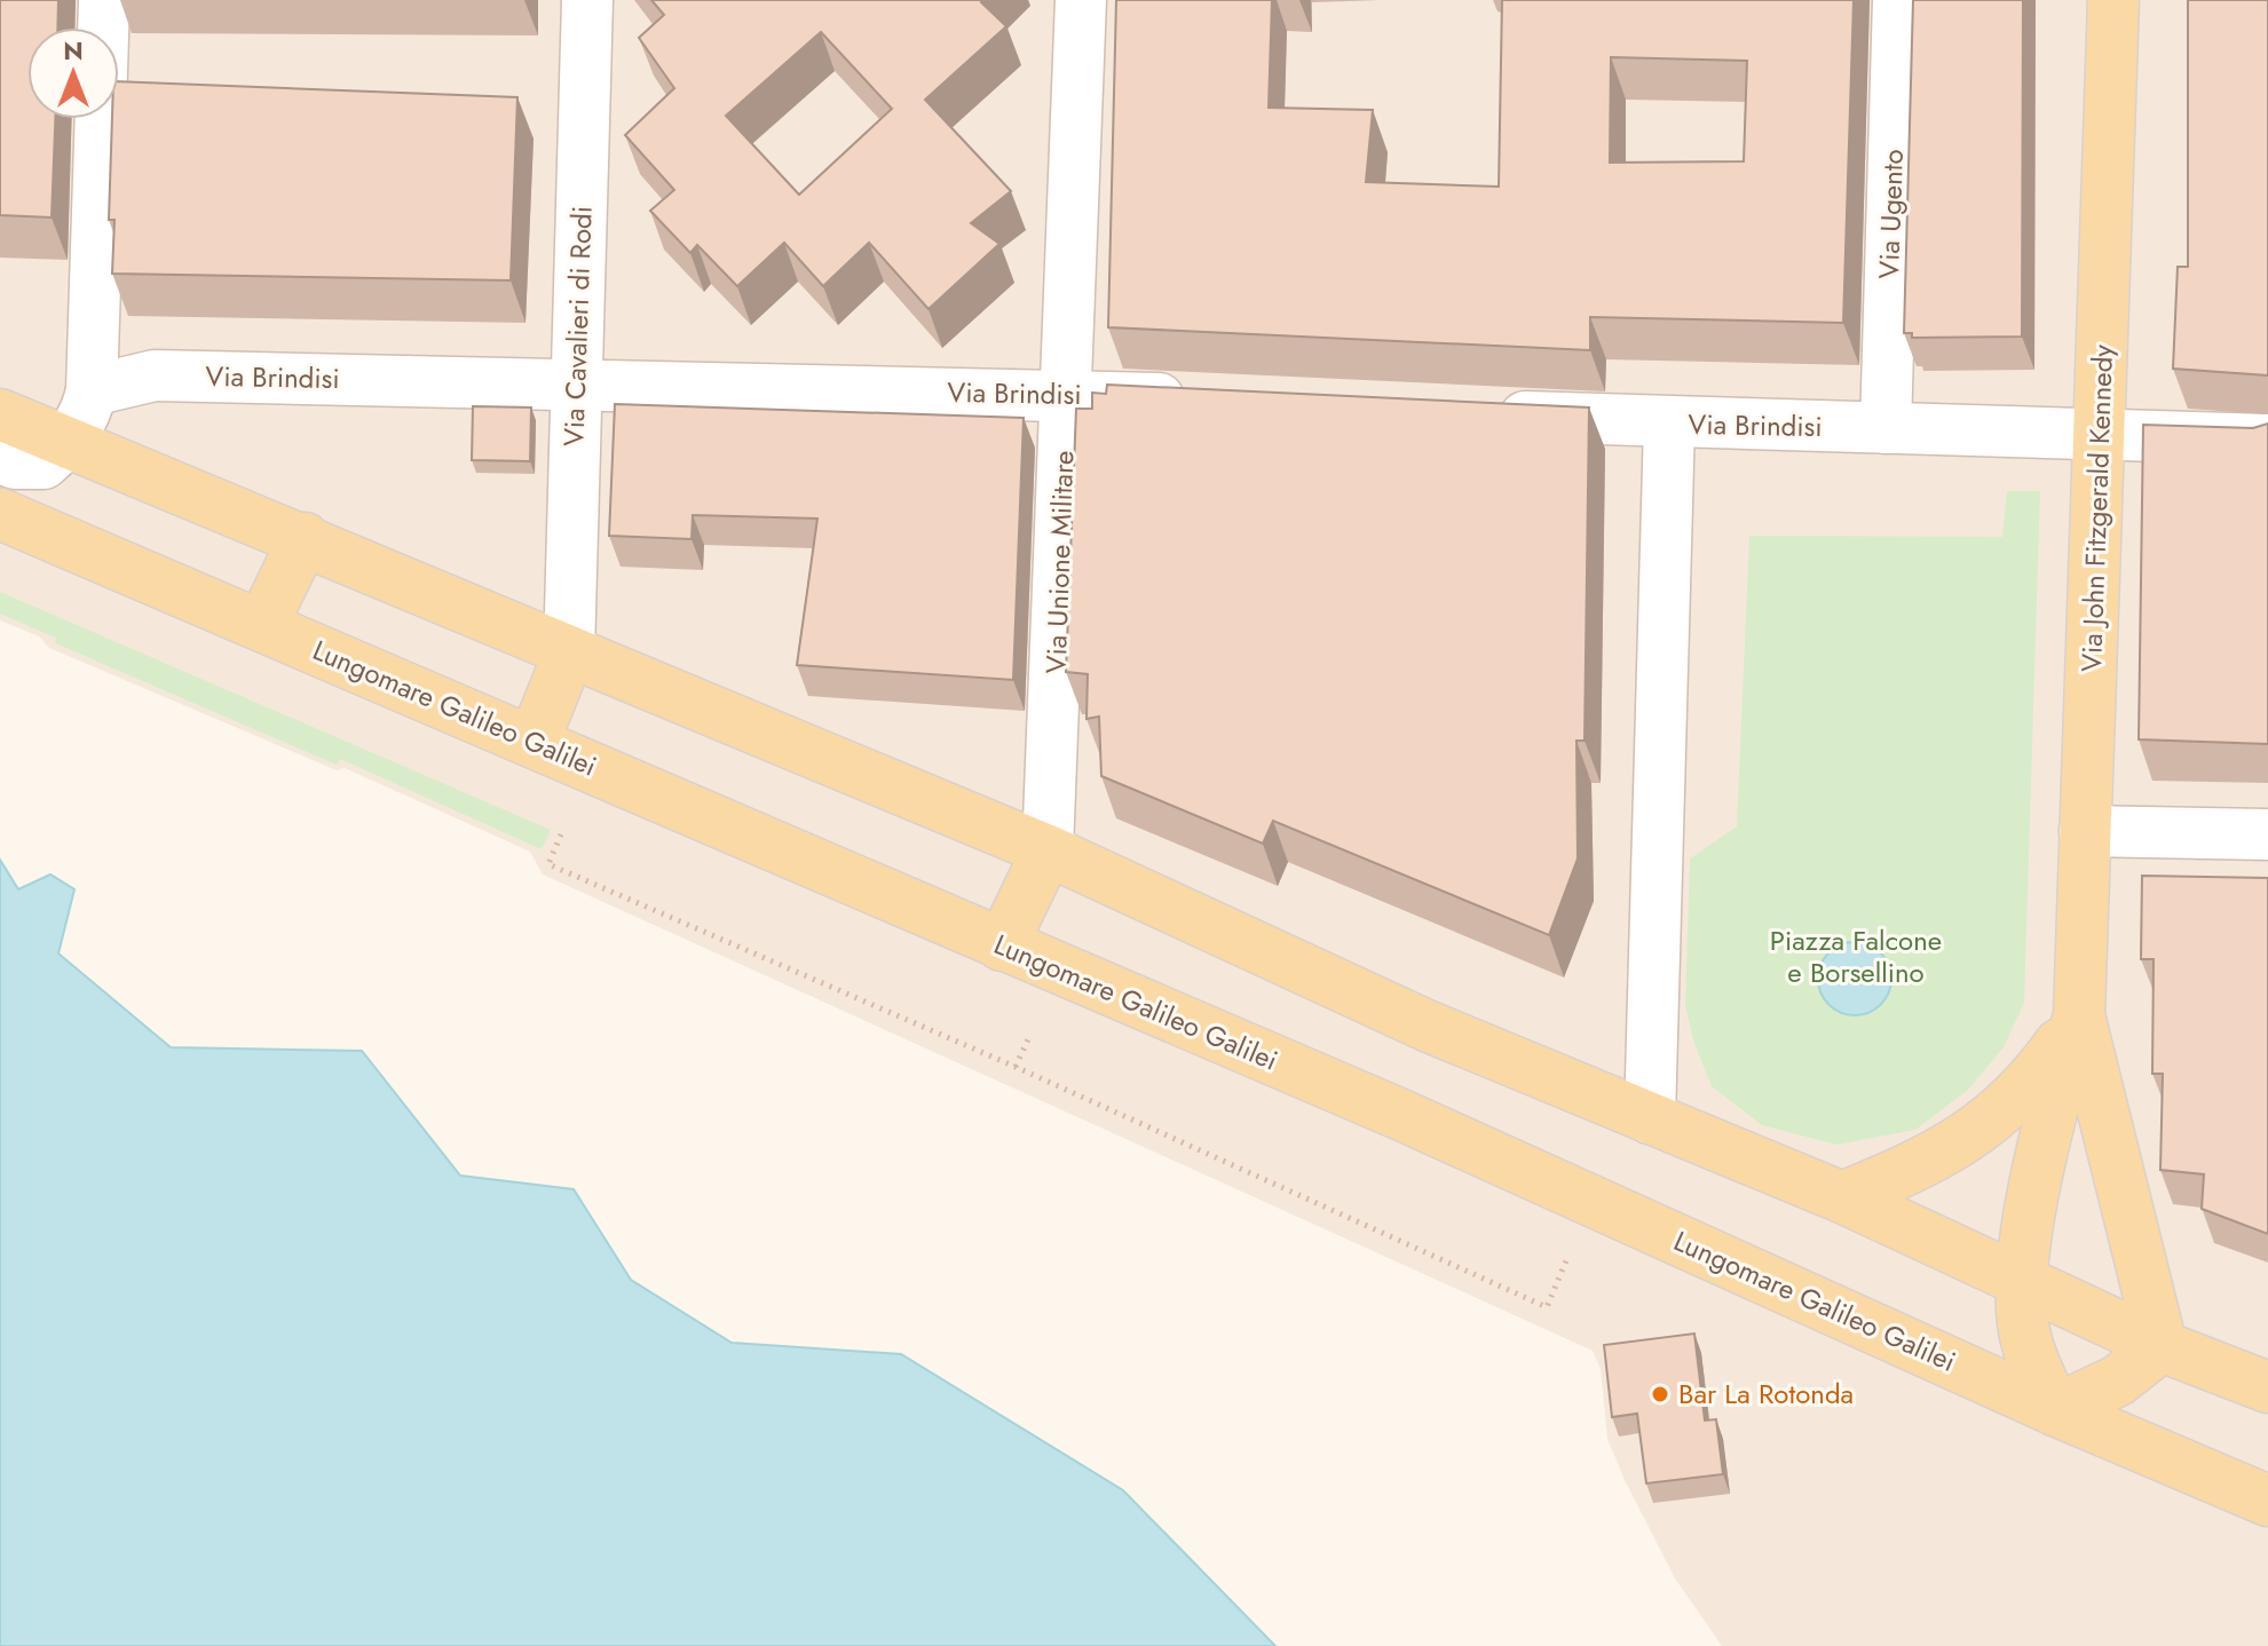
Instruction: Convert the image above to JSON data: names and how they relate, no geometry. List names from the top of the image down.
{
  "streets": {
    "main road": ["Via John Fitzgerald Kennedy", "Lungomare Galileo Galilei"],
    "street": [
      "Via Ugento",
      "Via Cavalieri di Rodi",
      "Via Brindisi",
      "Via Unione Militare"
    ]
  },
  "crossings": [
    ["Via Ugento", "Via Brindisi"],
    ["Via Cavalieri di Rodi", "Via Brindisi"],
    ["Via Brindisi", "Via John Fitzgerald Kennedy"],
    ["Via Brindisi", "Via Unione Militare"]
  ],
  "parks": ["Piazza Falcone e Borsellino"],
  "places": ["Bar La Rotonda"],
  "north": "top"
}
